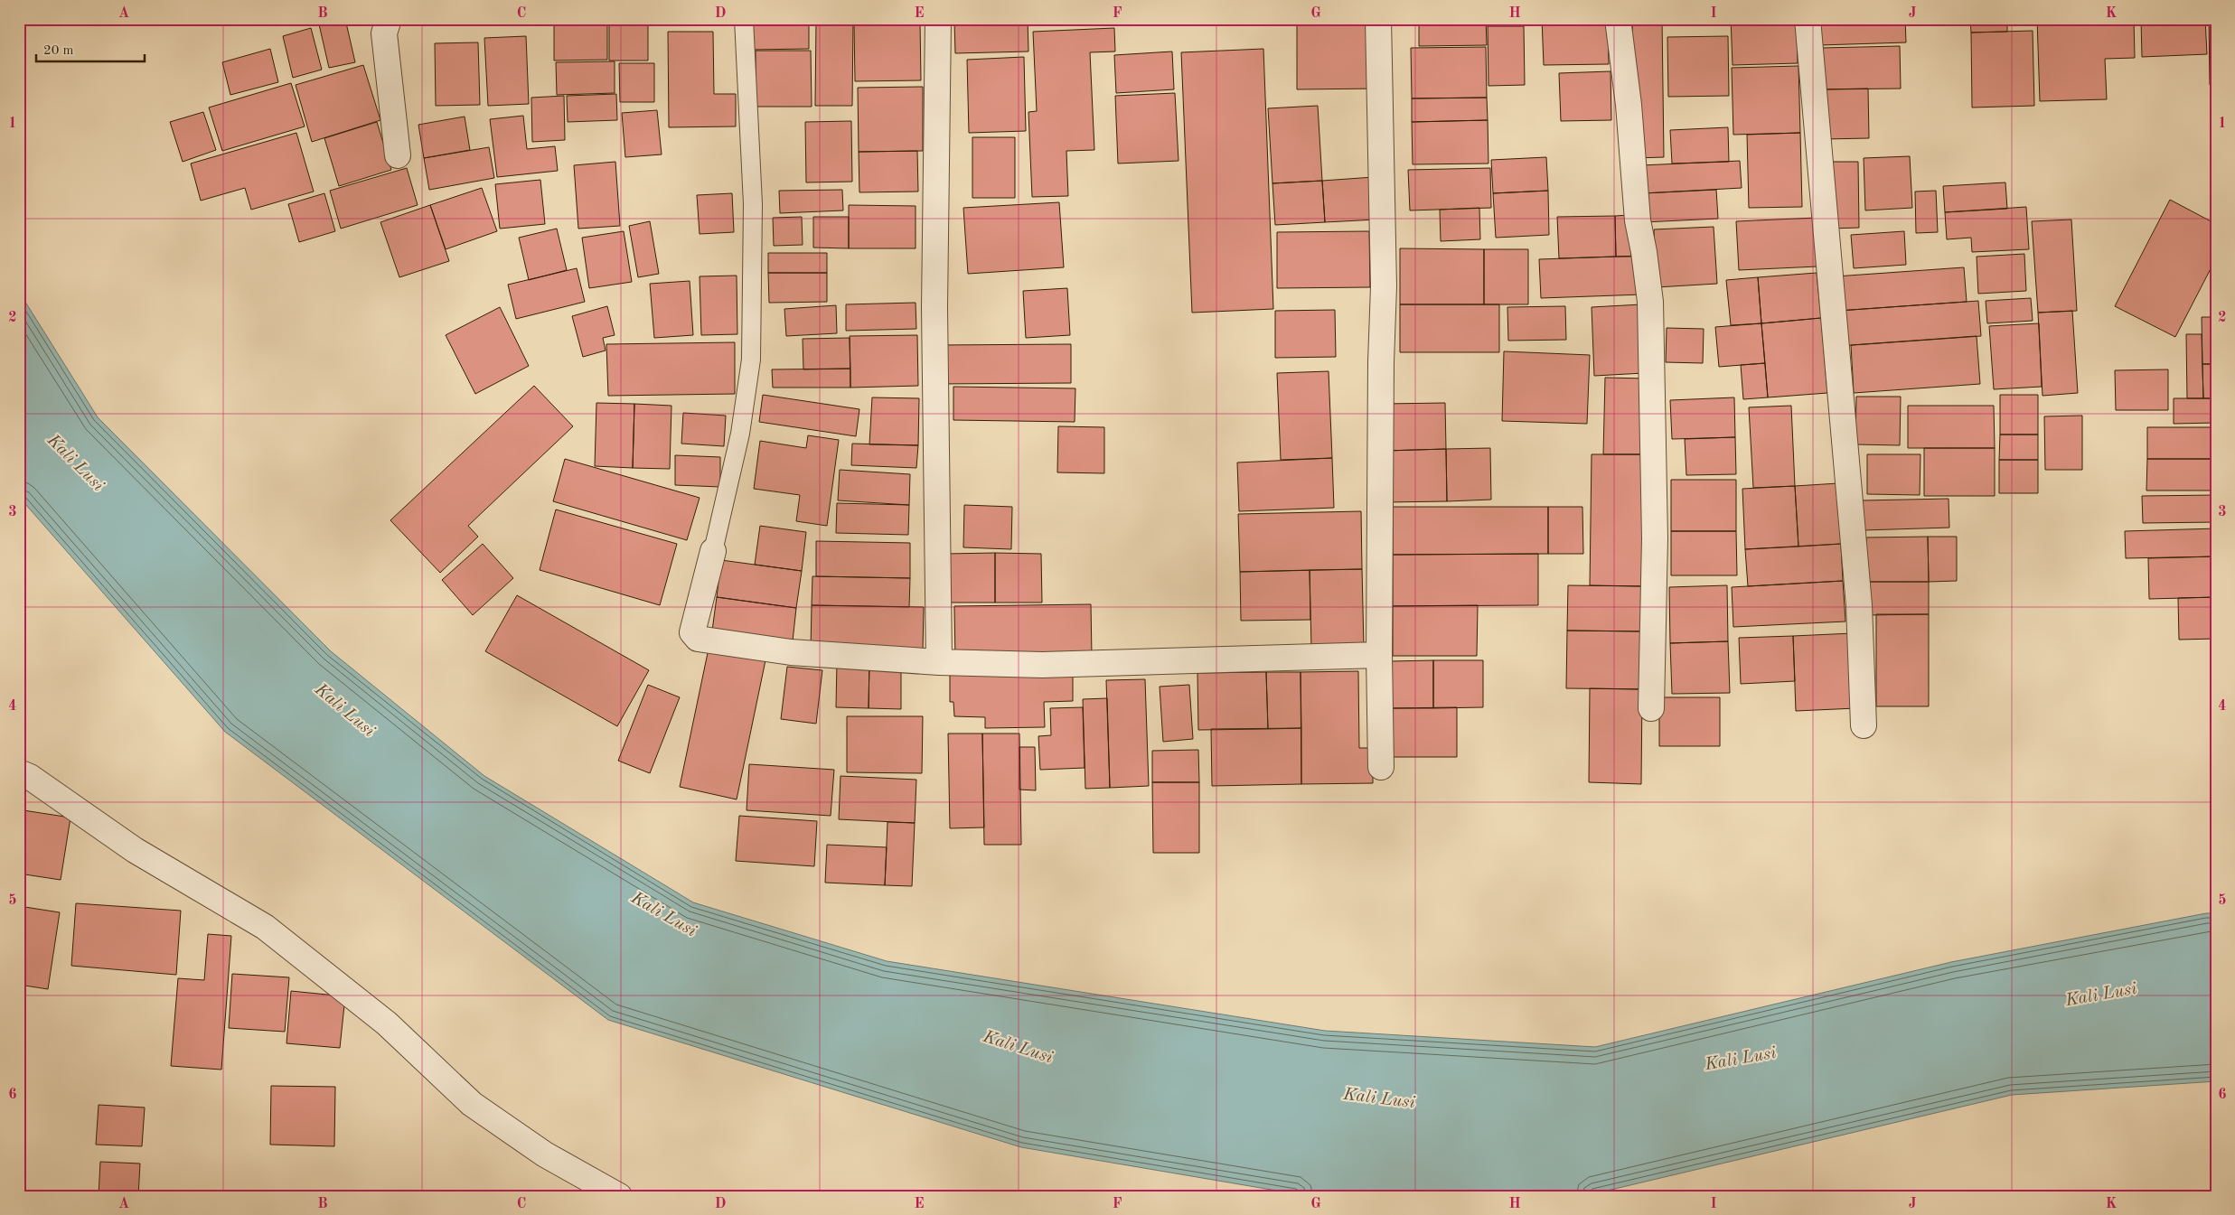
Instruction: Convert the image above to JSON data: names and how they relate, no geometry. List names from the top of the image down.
{
  "water": ["Kali Lusi"],
  "scale_bar": "20 m",
  "grid": {
    "columns": [
      "A",
      "B",
      "C",
      "D",
      "E",
      "F",
      "G",
      "H",
      "I",
      "J",
      "K"
    ],
    "rows": [
      "1",
      "2",
      "3",
      "4",
      "5",
      "6"
    ]
  }
}
